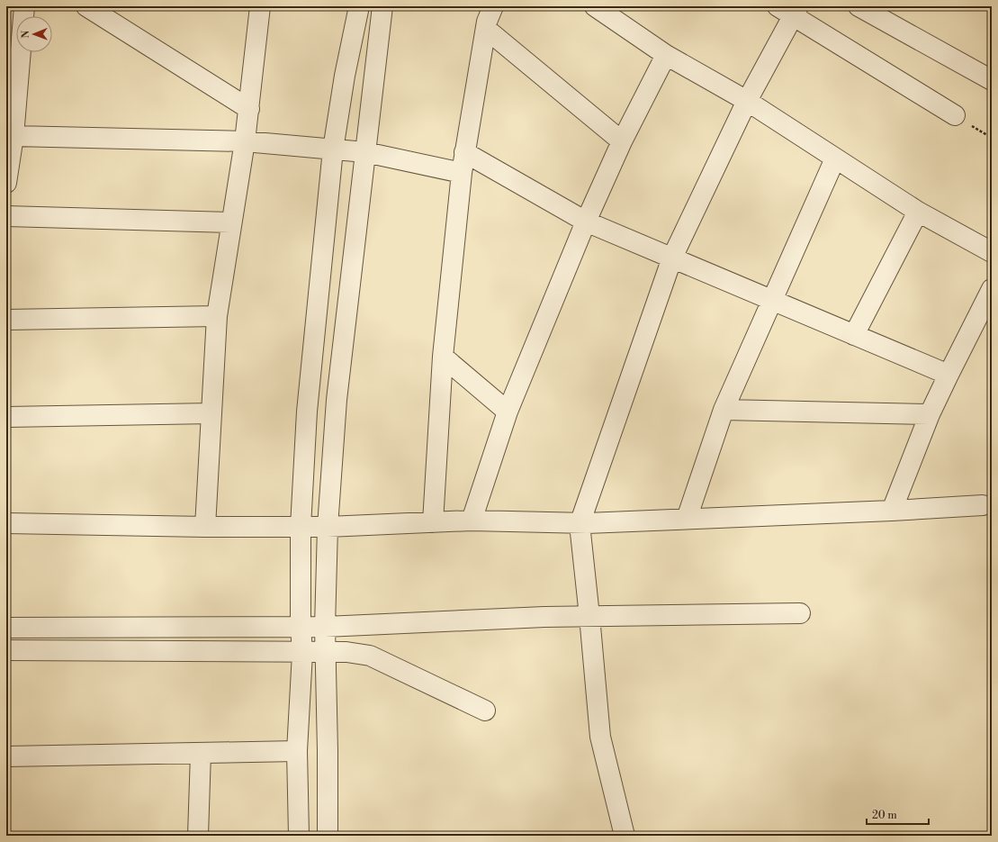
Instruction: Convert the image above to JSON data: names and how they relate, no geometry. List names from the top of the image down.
{
  "scale_bar": "20 m",
  "north": "left"
}
